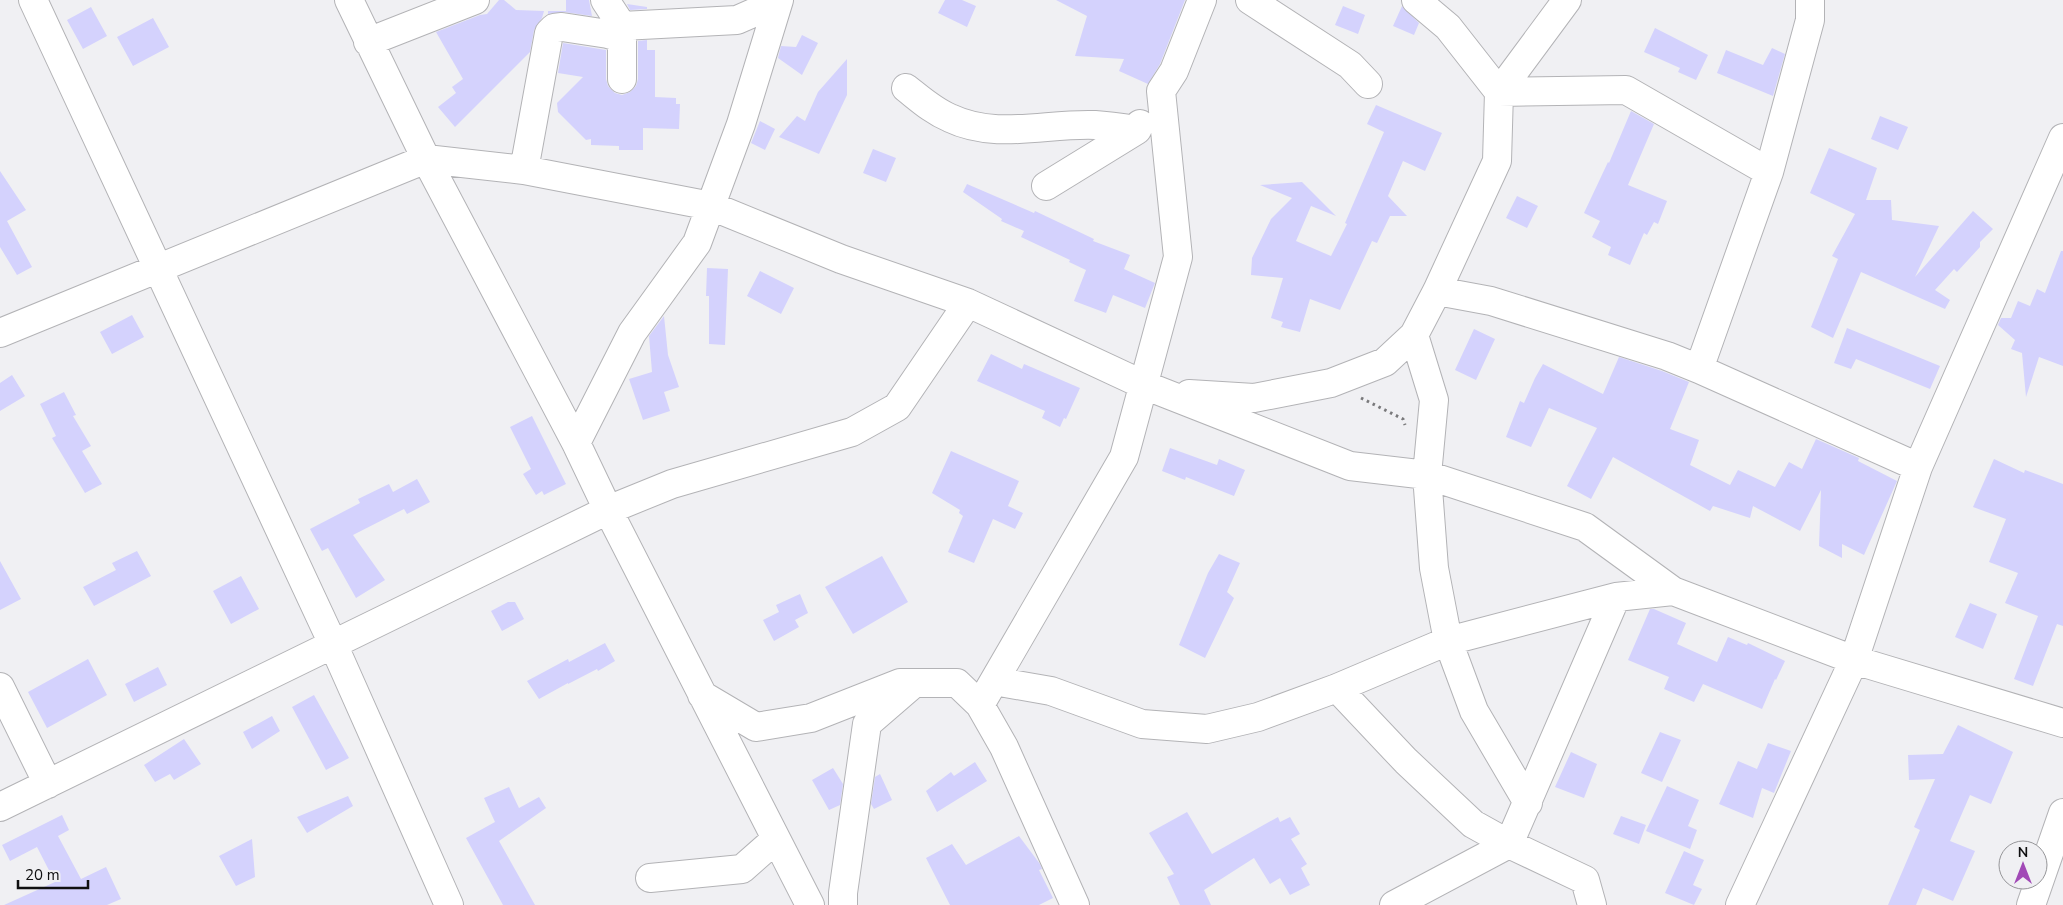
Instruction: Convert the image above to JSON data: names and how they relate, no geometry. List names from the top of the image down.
{
  "scale_bar": "20 m",
  "north": "top"
}
